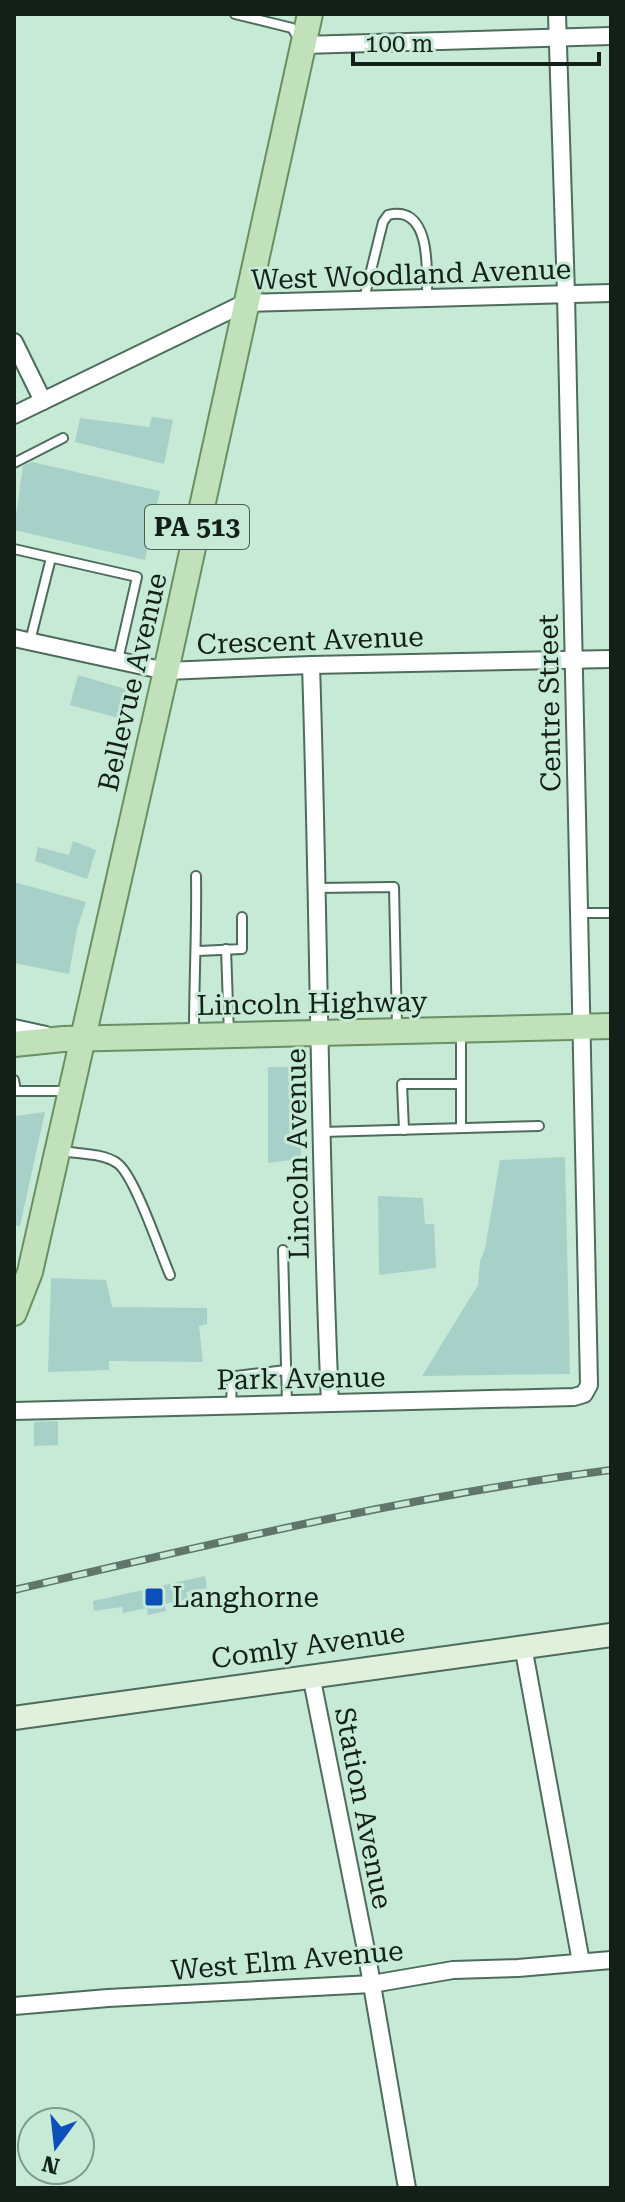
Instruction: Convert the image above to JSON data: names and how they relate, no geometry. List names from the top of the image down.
{
  "streets": {
    "main road": ["PA 513", "Bellevue Avenue", "Lincoln Highway"],
    "street": [
      "West Woodland Avenue",
      "Crescent Avenue",
      "Centre Street",
      "Lincoln Avenue",
      "Park Avenue",
      "Comly Avenue",
      "Station Avenue",
      "West Elm Avenue"
    ]
  },
  "crossings": [
    ["West Woodland Avenue", "Bellevue Avenue"],
    ["West Woodland Avenue", "Centre Street"],
    ["Crescent Avenue", "Bellevue Avenue"],
    ["Crescent Avenue", "Centre Street"],
    ["Crescent Avenue", "Lincoln Avenue"],
    ["Bellevue Avenue", "Lincoln Highway"],
    ["Centre Street", "Lincoln Highway"],
    ["Centre Street", "Park Avenue"],
    ["Lincoln Highway", "Lincoln Avenue"],
    ["Lincoln Avenue", "Park Avenue"],
    ["Comly Avenue", "Station Avenue"],
    ["Station Avenue", "West Elm Avenue"]
  ],
  "places": {
    "transit": ["Langhorne"]
  },
  "scale_bar": "100 m",
  "north": "bottom"
}
